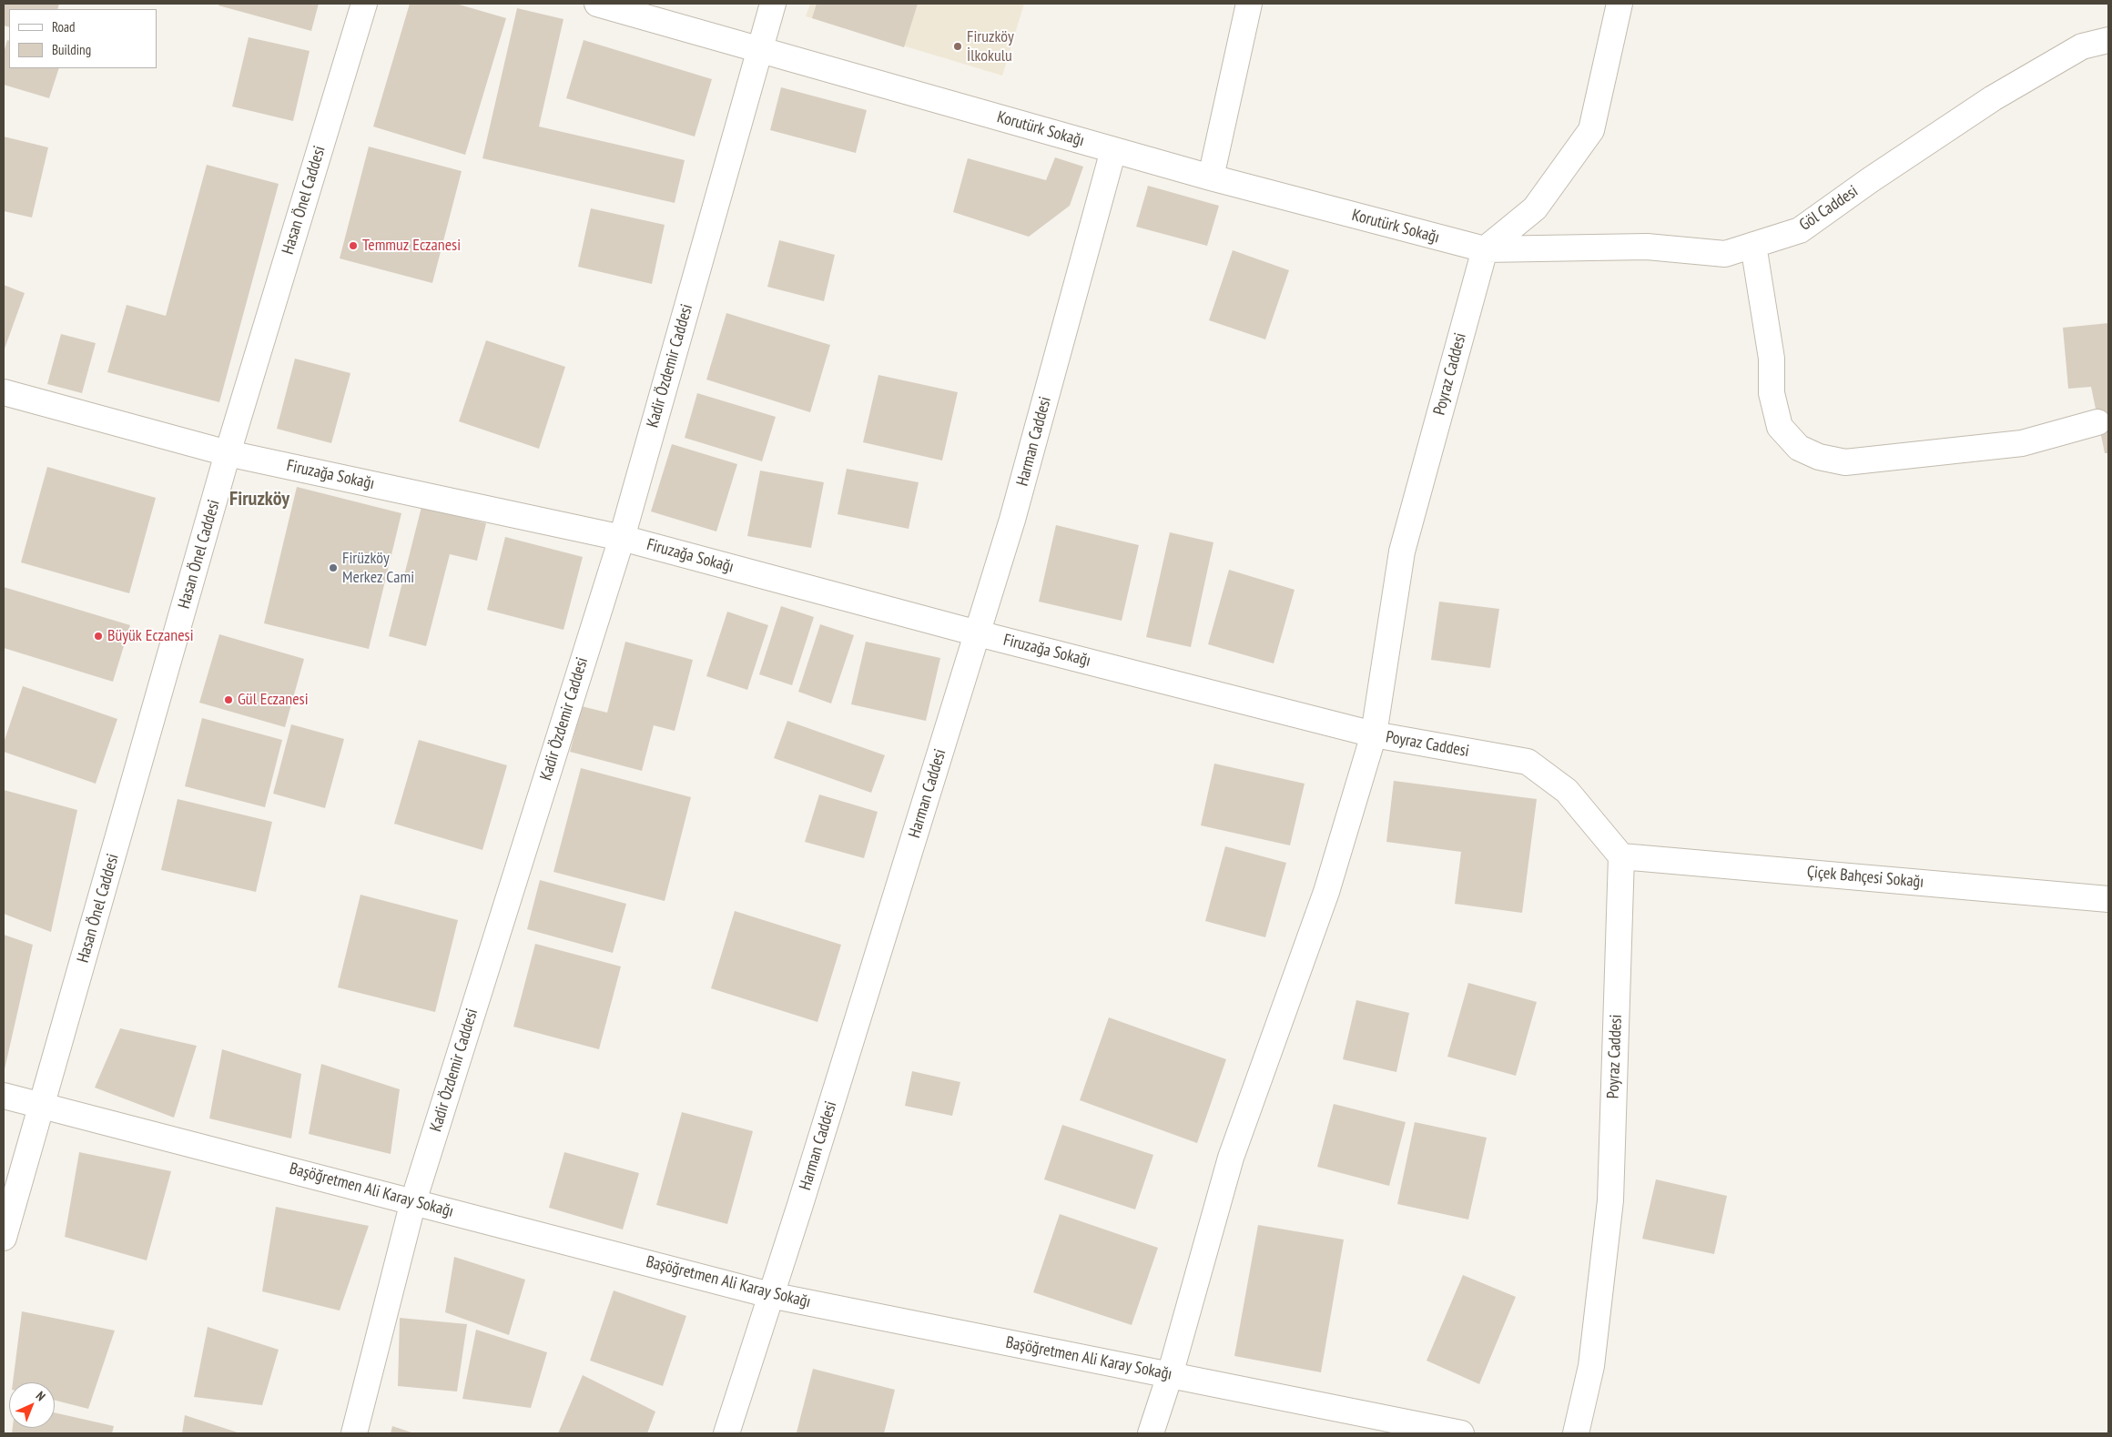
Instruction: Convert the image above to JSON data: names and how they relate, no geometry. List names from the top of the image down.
{
  "streets": {
    "street": [
      "Korutürk Sokağı",
      "Hasan Önel Caddesi",
      "Göl Caddesi",
      "Kadir Özdemir Caddesi",
      "Poyraz Caddesi",
      "Harman Caddesi",
      "Firuzağa Sokağı",
      "Çiçek Bahçesi Sokağı",
      "Başöğretmen Ali Karay Sokağı"
    ]
  },
  "crossings": [
    ["Korutürk Sokağı", "Göl Caddesi"],
    ["Korutürk Sokağı", "Kadir Özdemir Caddesi"],
    ["Korutürk Sokağı", "Poyraz Caddesi"],
    ["Korutürk Sokağı", "Harman Caddesi"],
    ["Hasan Önel Caddesi", "Firuzağa Sokağı"],
    ["Hasan Önel Caddesi", "Başöğretmen Ali Karay Sokağı"],
    ["Göl Caddesi", "Poyraz Caddesi"],
    ["Kadir Özdemir Caddesi", "Firuzağa Sokağı"],
    ["Kadir Özdemir Caddesi", "Başöğretmen Ali Karay Sokağı"],
    ["Poyraz Caddesi", "Firuzağa Sokağı"],
    ["Poyraz Caddesi", "Çiçek Bahçesi Sokağı"],
    ["Harman Caddesi", "Firuzağa Sokağı"],
    ["Harman Caddesi", "Başöğretmen Ali Karay Sokağı"]
  ],
  "districts": ["Firuzköy"],
  "places": [
    "Firuzköy İlkokulu",
    "Temmuz Eczanesi",
    "Firüzköy Merkez Cami",
    "Büyük Eczanesi",
    "Gül Eczanesi"
  ],
  "legend": ["Road", "Building"],
  "north": "top right"
}
